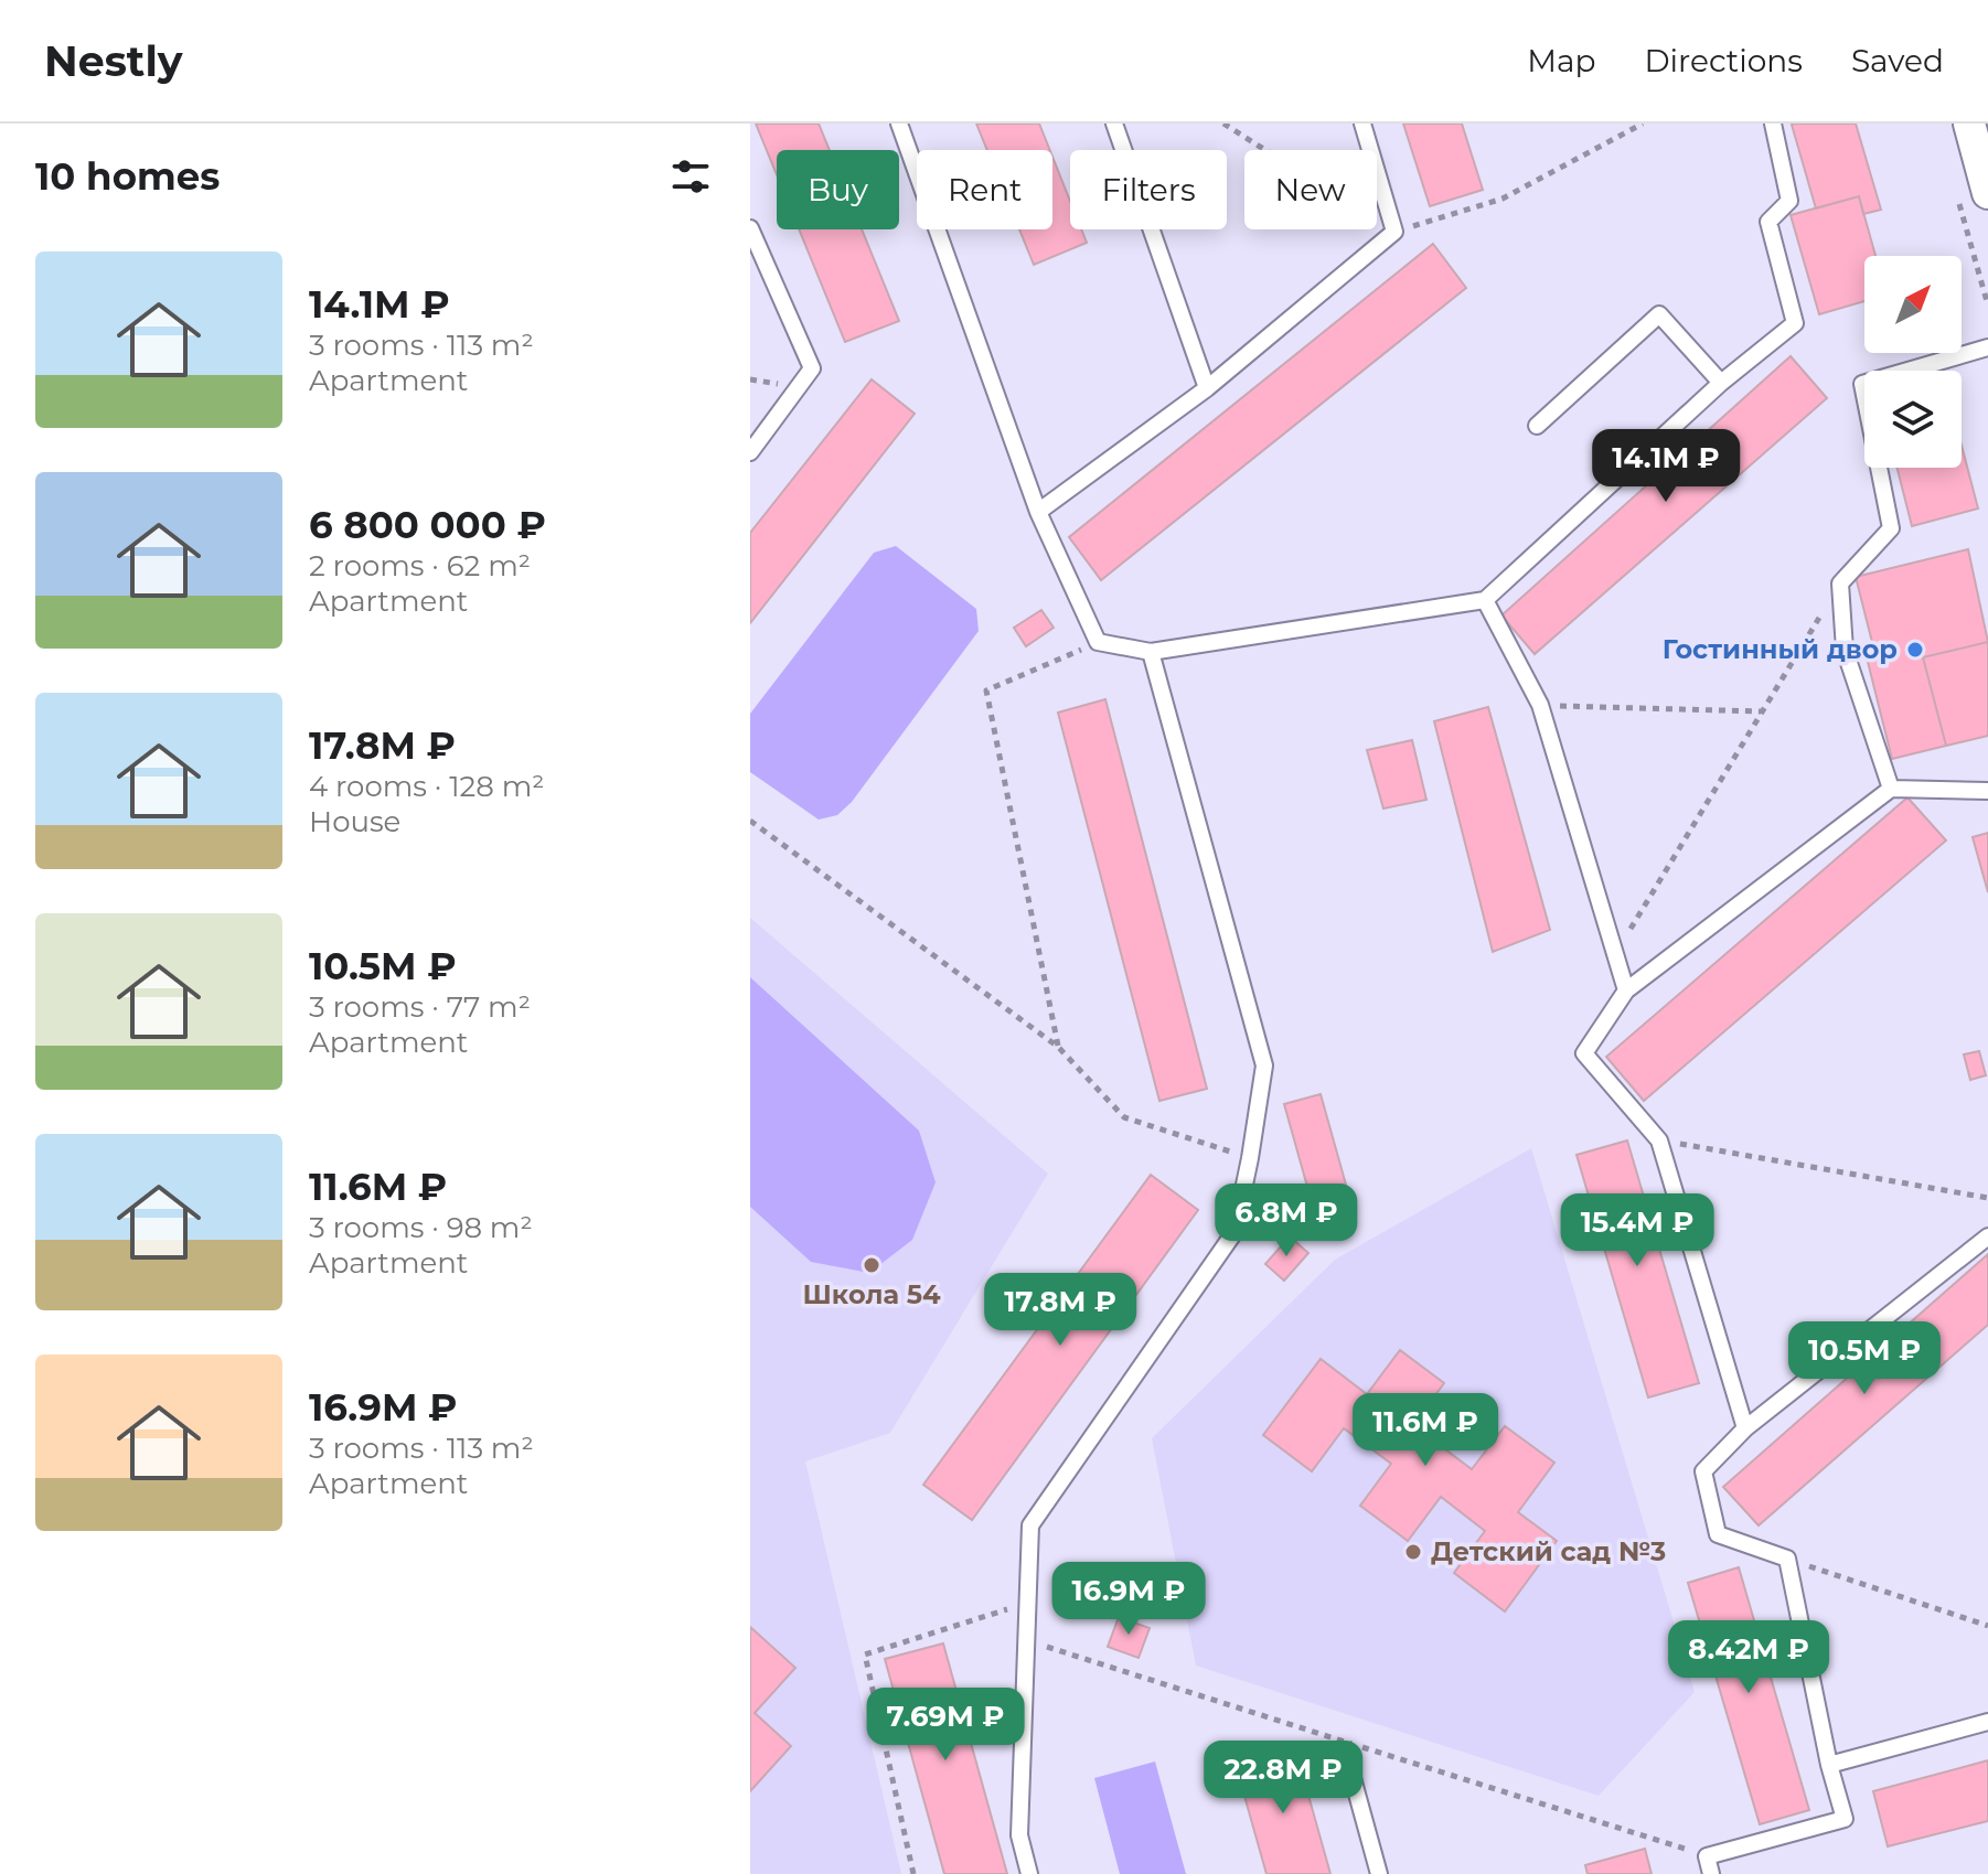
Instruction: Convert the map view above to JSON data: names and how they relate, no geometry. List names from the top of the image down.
{
  "places": ["Гостинный двор", "Школа 54", "Детский сад №3"],
  "north": "top right",
  "page": {
    "header": "Nestly",
    "nav": ["Map", "Directions", "Saved"],
    "heading": "10 homes",
    "chip": [
      "Buy",
      "Rent",
      "Filters",
      "New"
    ],
    "list": [
      {
        "name": "14.1M ₽",
        "note": "3 rooms · 113 m² · Apartment"
      },
      {
        "name": "6 800 000 ₽",
        "note": "2 rooms · 62 m² · Apartment"
      },
      {
        "name": "17.8M ₽",
        "note": "4 rooms · 128 m² · House"
      },
      {
        "name": "10.5M ₽",
        "note": "3 rooms · 77 m² · Apartment"
      },
      {
        "name": "11.6M ₽",
        "note": "3 rooms · 98 m² · Apartment"
      },
      {
        "name": "16.9M ₽",
        "note": "3 rooms · 113 m² · Apartment"
      }
    ],
    "price": [
      "14.1M ₽",
      "6.8M ₽",
      "15.4M ₽",
      "17.8M ₽",
      "10.5M ₽",
      "11.6M ₽",
      "16.9M ₽",
      "8.42M ₽",
      "7.69M ₽",
      "22.8M ₽"
    ]
  }
}
